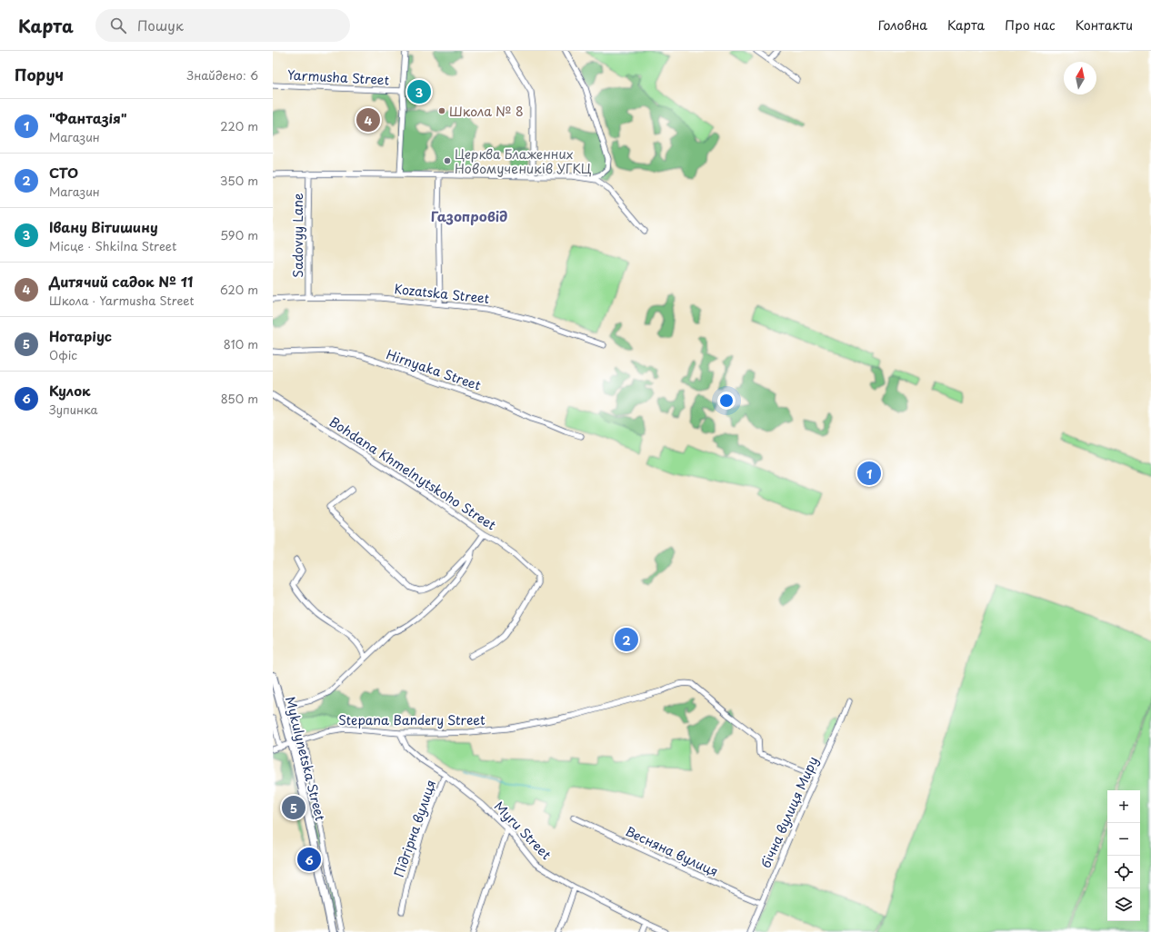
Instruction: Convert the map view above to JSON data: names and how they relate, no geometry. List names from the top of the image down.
{
  "streets": {
    "highway": ["Mykulynetska Street"],
    "street": [
      "Yarmusha Street",
      "Sadovyy Lane",
      "Kozatska Street",
      "Hirnyaka Street",
      "Bohdana Khmelnytskoho Street",
      "Stepana Bandery Street",
      "бічна вулиця Миру",
      "Підгірна вулиця",
      "Myru Street",
      "Весняна вулиця"
    ]
  },
  "crossings": [
    ["Sadovyy Lane", "Kozatska Street"],
    ["Stepana Bandery Street", "Mykulynetska Street"],
    ["Stepana Bandery Street", "бічна вулиця Миру"],
    ["Stepana Bandery Street", "Myru Street"],
    ["бічна вулиця Миру", "Весняна вулиця"],
    ["Підгірна вулиця", "Myru Street"]
  ],
  "districts": ["Газопровід"],
  "places": ["Школа № 8", "Церква Блаженних Новомучеників УГКЦ"],
  "north": "top",
  "page": {
    "header": "Карта",
    "search": "Пошук",
    "nav": [
      "Головна",
      "Карта",
      "Про нас",
      "Контакти"
    ],
    "heading": ["Поруч", "Знайдено: 6"],
    "pins": [
      "3",
      "4",
      "1",
      "2",
      "5",
      "6"
    ],
    "list": [
      {
        "mark": "1",
        "name": "\"Фантазія\"",
        "note": "Магазин",
        "value": "220 m"
      },
      {
        "mark": "2",
        "name": "СТО",
        "note": "Магазин",
        "value": "350 m"
      },
      {
        "mark": "3",
        "name": "Івану Вітишину",
        "note": "Місце · Shkilna Street",
        "value": "590 m"
      },
      {
        "mark": "4",
        "name": "Дитячий садок № 11",
        "note": "Школа · Yarmusha Street",
        "value": "620 m"
      },
      {
        "mark": "5",
        "name": "Нотаріус",
        "note": "Офіс",
        "value": "810 m"
      },
      {
        "mark": "6",
        "name": "Кулок",
        "note": "Зупинка",
        "value": "850 m"
      }
    ],
    "map_buttons": ["+", "−"]
  }
}
